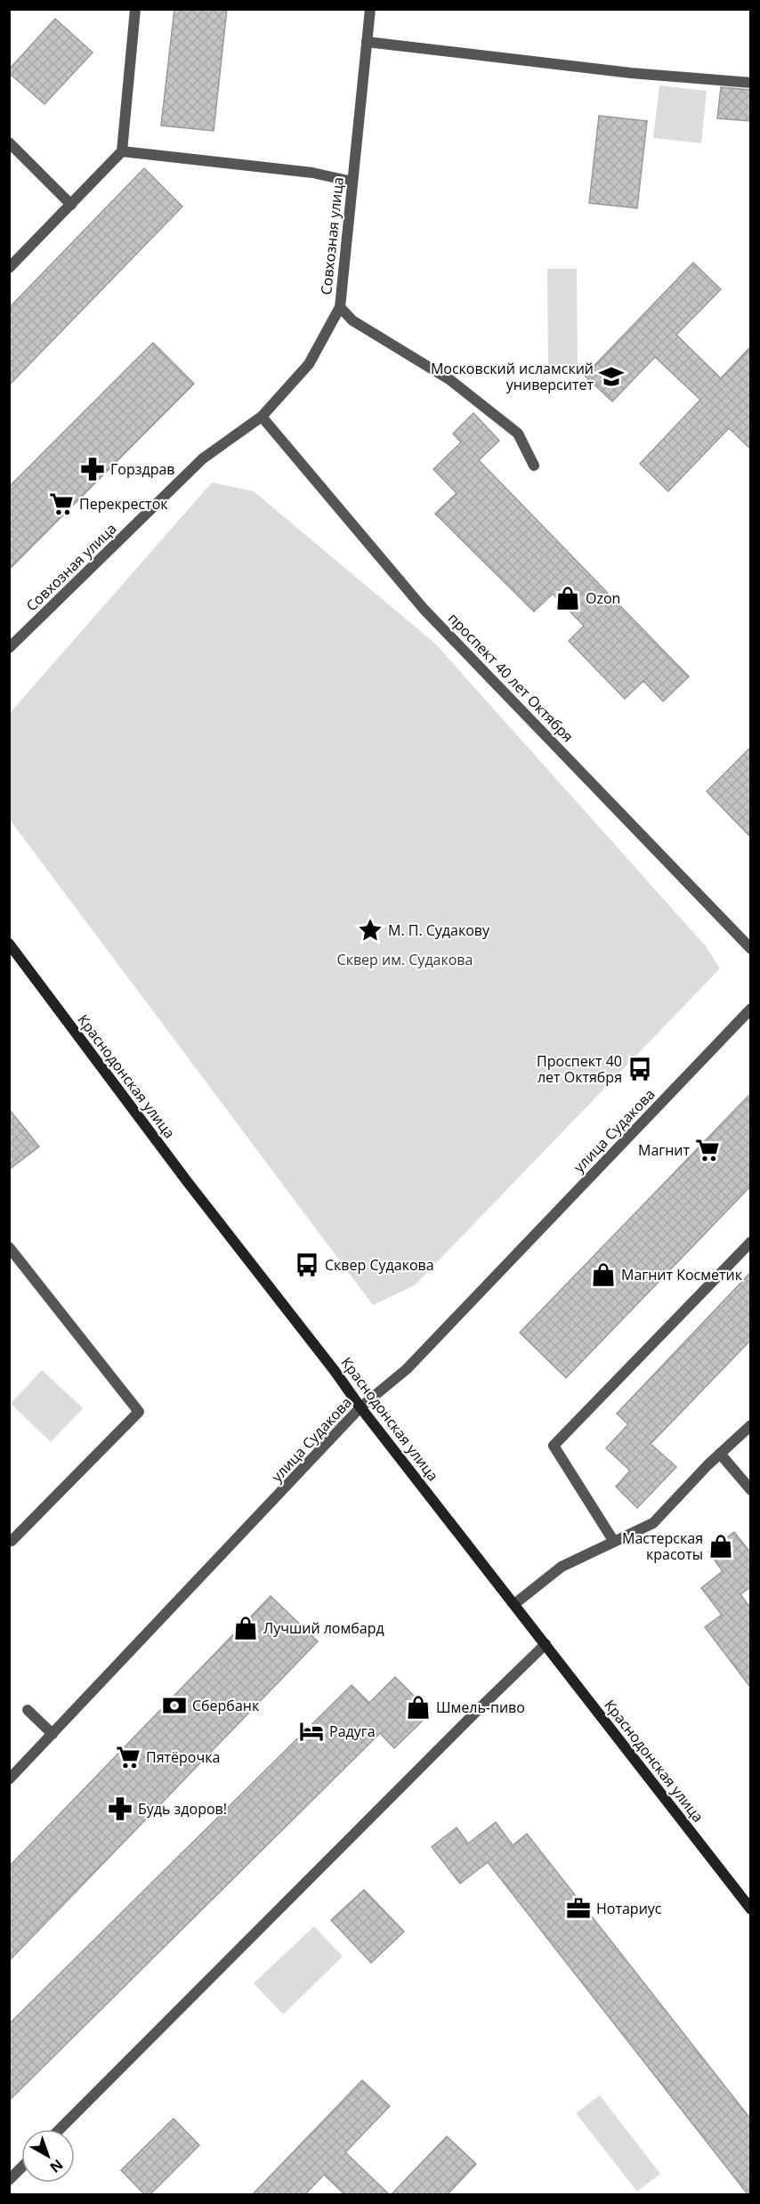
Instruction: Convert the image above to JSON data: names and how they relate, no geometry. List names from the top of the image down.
{
  "streets": {
    "main road": ["Краснодонская улица"],
    "street": ["Совхозная улица", "проспект 40 лет Октября", "улица Судакова"]
  },
  "crossings": [
    ["Совхозная улица", "проспект 40 лет Октября"],
    ["Краснодонская улица", "улица Судакова"]
  ],
  "parks": ["Сквер им. Судакова"],
  "places": {
    "school or university": ["Московский исламский университет"],
    "pharmacy": ["Горздрав", "Будь здоров!"],
    "supermarket": ["Перекресток", "Магнит", "Пятёрочка"],
    "shop": [
      "Ozon",
      "Магнит Косметик",
      "Мастерская красоты",
      "Лучший ломбард",
      "Шмель-пиво"
    ],
    "place": ["М. П. Судакову"],
    "bus stop": ["Проспект 40 лет Октября", "Сквер Судакова"],
    "bank": ["Сбербанк"],
    "hotel": ["Радуга"],
    "office": ["Нотариус"]
  },
  "north": "bottom right"
}
